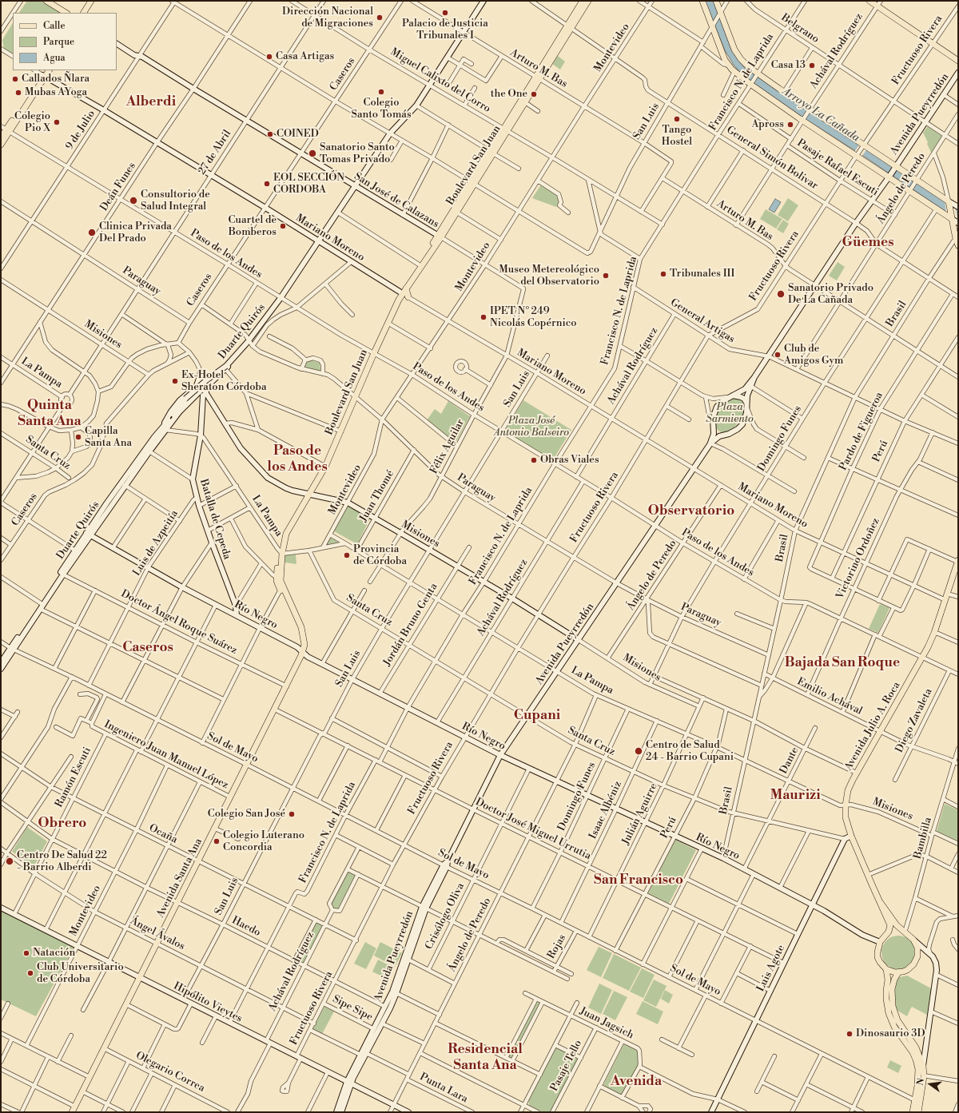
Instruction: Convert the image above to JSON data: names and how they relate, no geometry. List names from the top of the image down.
{
  "streets": {
    "main road": [
      "Avenida Pueyrredón",
      "Boulevard San Juan",
      "San José de Calazans",
      "Mariano Moreno",
      "Duarte Quirós",
      "Misiones",
      "Batalla de Cepeda",
      "Río Negro",
      "Avenida Julio A. Roca",
      "Avenida Santa Ana",
      "Luis Agote",
      "Hipólito Vieytes"
    ],
    "street": [
      "Belgrano",
      "Montevideo",
      "Fructuoso Rivera",
      "Achával Rodríguez",
      "Arturo M. Bas",
      "Caseros",
      "Miguel Calixto del Corro",
      "Francisco N. de Laprida",
      "San Luis",
      "9 de Julio",
      "27 de Abril",
      "General Simón Bolivar",
      "Pasaje Rafael Escuti",
      "Deán Funes",
      "Ángelo de Peredo",
      "Paso de los Andes",
      "Paraguay",
      "Brasil",
      "General Artigas",
      "La Pampa",
      "Pardo de Figueroa",
      "Domingo Funes",
      "Félix Aguilar",
      "Perú",
      "Santa Cruz",
      "Juan Thomé",
      "Luis de Azpeitía",
      "Victorino Ordoñez",
      "Doctor Ángel Roque Suárez",
      "Jordán Bruno Genta",
      "Emilio Achával",
      "Diego Zavaleta",
      "Sol de Mayo",
      "Ingeniero Juan Manuel López",
      "Dante",
      "Ramón Escuti",
      "Isaac Albéniz",
      "Julián Aguirre",
      "Doctor José Miguel Urrutia",
      "Ocaña",
      "Bambilla",
      "Crisólogo Oliva",
      "Haedo",
      "Ángel Ávalos",
      "Rojas",
      "Sipe Sipe",
      "Juan Jagsich",
      "Pasaje Tello",
      "Olegario Correa",
      "Punta Lara"
    ]
  },
  "crossings": [
    ["Belgrano", "Fructuoso Rivera"],
    ["Belgrano", "Achával Rodríguez"],
    ["Belgrano", "Francisco N. de Laprida"],
    ["Belgrano", "Avenida Pueyrredón"],
    ["Belgrano", "Ángelo de Peredo"],
    ["Montevideo", "Arturo M. Bas"],
    ["Montevideo", "Miguel Calixto del Corro"],
    ["Montevideo", "San Luis"],
    ["Montevideo", "General Simón Bolivar"],
    ["Montevideo", "San José de Calazans"],
    ["Montevideo", "Mariano Moreno"],
    ["Montevideo", "Paso de los Andes"],
    ["Montevideo", "Paraguay"],
    ["Montevideo", "Misiones"],
    ["Montevideo", "La Pampa"],
    ["Montevideo", "Ingeniero Juan Manuel López"],
    ["Montevideo", "Ocaña"],
    ["Montevideo", "Haedo"],
    ["Montevideo", "Ángel Ávalos"],
    ["Montevideo", "Hipólito Vieytes"],
    ["Fructuoso Rivera", "Arturo M. Bas"],
    ["Fructuoso Rivera", "General Simón Bolivar"],
    ["Fructuoso Rivera", "Pasaje Rafael Escuti"],
    ["Fructuoso Rivera", "Mariano Moreno"],
    ["Fructuoso Rivera", "Paso de los Andes"],
    ["Fructuoso Rivera", "Paraguay"],
    ["Fructuoso Rivera", "General Artigas"],
    ["Fructuoso Rivera", "Misiones"],
    ["Fructuoso Rivera", "La Pampa"],
    ["Fructuoso Rivera", "Santa Cruz"],
    ["Fructuoso Rivera", "Río Negro"],
    ["Fructuoso Rivera", "Sol de Mayo"],
    ["Fructuoso Rivera", "Doctor José Miguel Urrutia"],
    ["Fructuoso Rivera", "Ocaña"],
    ["Fructuoso Rivera", "Haedo"],
    ["Fructuoso Rivera", "Ángel Ávalos"],
    ["Fructuoso Rivera", "Hipólito Vieytes"],
    ["Fructuoso Rivera", "Sipe Sipe"],
    ["Achával Rodríguez", "Arturo M. Bas"],
    ["Achával Rodríguez", "General Simón Bolivar"],
    ["Achával Rodríguez", "Pasaje Rafael Escuti"],
    ["Achával Rodríguez", "Mariano Moreno"],
    ["Achával Rodríguez", "Paso de los Andes"],
    ["Achával Rodríguez", "Paraguay"],
    ["Achával Rodríguez", "General Artigas"],
    ["Achával Rodríguez", "Misiones"],
    ["Achával Rodríguez", "La Pampa"],
    ["Achával Rodríguez", "Santa Cruz"],
    ["Achával Rodríguez", "Río Negro"],
    ["Achával Rodríguez", "Ocaña"],
    ["Achával Rodríguez", "Haedo"],
    ["Achával Rodríguez", "Ángel Ávalos"],
    ["Achával Rodríguez", "Hipólito Vieytes"],
    ["Arturo M. Bas", "Francisco N. de Laprida"],
    ["Arturo M. Bas", "Avenida Pueyrredón"],
    ["Arturo M. Bas", "San Luis"],
    ["Arturo M. Bas", "Boulevard San Juan"],
    ["Arturo M. Bas", "Ángelo de Peredo"],
    ["Arturo M. Bas", "Brasil"],
    ["Arturo M. Bas", "Duarte Quirós"],
    ["Arturo M. Bas", "Pardo de Figueroa"],
    ["Arturo M. Bas", "Domingo Funes"],
    ["Arturo M. Bas", "Perú"],
    ["Caseros", "Miguel Calixto del Corro"],
    ["Caseros", "San José de Calazans"],
    ["Caseros", "Mariano Moreno"],
    ["Caseros", "Paso de los Andes"],
    ["Caseros", "Paraguay"],
    ["Caseros", "Misiones"],
    ["Miguel Calixto del Corro", "Francisco N. de Laprida"],
    ["Miguel Calixto del Corro", "San Luis"],
    ["Miguel Calixto del Corro", "27 de Abril"],
    ["Miguel Calixto del Corro", "Boulevard San Juan"],
    ["Miguel Calixto del Corro", "Duarte Quirós"],
    ["Francisco N. de Laprida", "General Simón Bolivar"],
    ["Francisco N. de Laprida", "Pasaje Rafael Escuti"],
    ["Francisco N. de Laprida", "Mariano Moreno"],
    ["Francisco N. de Laprida", "Paso de los Andes"],
    ["Francisco N. de Laprida", "Paraguay"],
    ["Francisco N. de Laprida", "General Artigas"],
    ["Francisco N. de Laprida", "Misiones"],
    ["Francisco N. de Laprida", "La Pampa"],
    ["Francisco N. de Laprida", "Santa Cruz"],
    ["Francisco N. de Laprida", "Río Negro"],
    ["Francisco N. de Laprida", "Sol de Mayo"],
    ["Francisco N. de Laprida", "Doctor José Miguel Urrutia"],
    ["Francisco N. de Laprida", "Ocaña"],
    ["Francisco N. de Laprida", "Haedo"],
    ["Francisco N. de Laprida", "Ángel Ávalos"],
    ["Francisco N. de Laprida", "Hipólito Vieytes"],
    ["Avenida Pueyrredón", "General Simón Bolivar"],
    ["Avenida Pueyrredón", "Pasaje Rafael Escuti"],
    ["Avenida Pueyrredón", "Mariano Moreno"],
    ["Avenida Pueyrredón", "Paso de los Andes"],
    ["Avenida Pueyrredón", "Paraguay"],
    ["Avenida Pueyrredón", "General Artigas"],
    ["Avenida Pueyrredón", "Misiones"],
    ["Avenida Pueyrredón", "La Pampa"],
    ["Avenida Pueyrredón", "Santa Cruz"],
    ["Avenida Pueyrredón", "Río Negro"],
    ["Avenida Pueyrredón", "Sol de Mayo"],
    ["Avenida Pueyrredón", "Doctor José Miguel Urrutia"],
    ["Avenida Pueyrredón", "Haedo"],
    ["Avenida Pueyrredón", "Hipólito Vieytes"],
    ["Avenida Pueyrredón", "Sipe Sipe"],
    ["Avenida Pueyrredón", "Punta Lara"],
    ["San Luis", "General Simón Bolivar"],
    ["San Luis", "Mariano Moreno"],
    ["San Luis", "Paso de los Andes"],
    ["San Luis", "Paraguay"],
    ["San Luis", "Misiones"],
    ["San Luis", "La Pampa"],
    ["San Luis", "Santa Cruz"],
    ["San Luis", "Río Negro"],
    ["San Luis", "Sol de Mayo"],
    ["San Luis", "Doctor José Miguel Urrutia"],
    ["San Luis", "Ocaña"],
    ["San Luis", "Haedo"],
    ["San Luis", "Ángel Ávalos"],
    ["San Luis", "Hipólito Vieytes"],
    ["9 de Julio", "San José de Calazans"],
    ["9 de Julio", "Mariano Moreno"],
    ["9 de Julio", "Paso de los Andes"],
    ["9 de Julio", "Paraguay"],
    ["27 de Abril", "San José de Calazans"],
    ["27 de Abril", "Mariano Moreno"],
    ["27 de Abril", "Paso de los Andes"],
    ["27 de Abril", "Paraguay"],
    ["27 de Abril", "Misiones"],
    ["27 de Abril", "La Pampa"],
    ["General Simón Bolivar", "Boulevard San Juan"],
    ["General Simón Bolivar", "Ángelo de Peredo"],
    ["General Simón Bolivar", "Brasil"],
    ["General Simón Bolivar", "Pardo de Figueroa"],
    ["General Simón Bolivar", "Domingo Funes"],
    ["Boulevard San Juan", "San José de Calazans"],
    ["Boulevard San Juan", "Mariano Moreno"],
    ["Boulevard San Juan", "Paso de los Andes"],
    ["Boulevard San Juan", "Paraguay"],
    ["Boulevard San Juan", "Misiones"],
    ["Boulevard San Juan", "La Pampa"],
    ["Boulevard San Juan", "Río Negro"],
    ["Boulevard San Juan", "Avenida Santa Ana"],
    ["Pasaje Rafael Escuti", "Ángelo de Peredo"],
    ["Deán Funes", "San José de Calazans"],
    ["Deán Funes", "Mariano Moreno"],
    ["Deán Funes", "Paso de los Andes"],
    ["Deán Funes", "Paraguay"],
    ["Deán Funes", "Misiones"],
    ["Deán Funes", "La Pampa"],
    ["Ángelo de Peredo", "Mariano Moreno"],
    ["Ángelo de Peredo", "Paso de los Andes"],
    ["Ángelo de Peredo", "Paraguay"],
    ["Ángelo de Peredo", "Misiones"],
    ["Ángelo de Peredo", "La Pampa"],
    ["Ángelo de Peredo", "Santa Cruz"],
    ["Ángelo de Peredo", "Río Negro"],
    ["Ángelo de Peredo", "Sol de Mayo"],
    ["Ángelo de Peredo", "Doctor José Miguel Urrutia"],
    ["Ángelo de Peredo", "Hipólito Vieytes"],
    ["Ángelo de Peredo", "Sipe Sipe"],
    ["Ángelo de Peredo", "Punta Lara"],
    ["San José de Calazans", "Duarte Quirós"],
    ["San José de Calazans", "Félix Aguilar"],
    ["Mariano Moreno", "Brasil"],
    ["Mariano Moreno", "Duarte Quirós"],
    ["Mariano Moreno", "Pardo de Figueroa"],
    ["Mariano Moreno", "Domingo Funes"],
    ["Mariano Moreno", "Félix Aguilar"],
    ["Mariano Moreno", "Perú"],
    ["Mariano Moreno", "Victorino Ordoñez"],
    ["Mariano Moreno", "Avenida Julio A. Roca"],
    ["Paso de los Andes", "Brasil"],
    ["Paso de los Andes", "Duarte Quirós"],
    ["Paso de los Andes", "Domingo Funes"],
    ["Paso de los Andes", "Félix Aguilar"],
    ["Paso de los Andes", "Victorino Ordoñez"],
    ["Paso de los Andes", "Diego Zavaleta"],
    ["Paso de los Andes", "Avenida Julio A. Roca"],
    ["Paraguay", "Brasil"],
    ["Paraguay", "Duarte Quirós"],
    ["Paraguay", "Domingo Funes"],
    ["Paraguay", "Félix Aguilar"],
    ["Paraguay", "Juan Thomé"],
    ["Brasil", "Misiones"],
    ["Brasil", "La Pampa"],
    ["Brasil", "Santa Cruz"],
    ["Brasil", "Río Negro"],
    ["Brasil", "Emilio Achával"],
    ["Duarte Quirós", "Misiones"],
    ["Duarte Quirós", "Río Negro"],
    ["Duarte Quirós", "Doctor Ángel Roque Suárez"],
    ["Duarte Quirós", "Sol de Mayo"],
    ["Misiones", "La Pampa"],
    ["Misiones", "Domingo Funes"],
    ["Misiones", "Félix Aguilar"],
    ["Misiones", "Perú"],
    ["Misiones", "Juan Thomé"],
    ["Misiones", "Batalla de Cepeda"],
    ["Misiones", "Jordán Bruno Genta"],
    ["Misiones", "Avenida Julio A. Roca"],
    ["Misiones", "Dante"],
    ["Misiones", "Julián Aguirre"],
    ["Misiones", "Bambilla"],
    ["La Pampa", "Domingo Funes"],
    ["La Pampa", "Félix Aguilar"],
    ["La Pampa", "Perú"],
    ["La Pampa", "Juan Thomé"],
    ["La Pampa", "Batalla de Cepeda"],
    ["La Pampa", "Jordán Bruno Genta"],
    ["La Pampa", "Avenida Julio A. Roca"],
    ["La Pampa", "Dante"],
    ["La Pampa", "Isaac Albéniz"],
    ["La Pampa", "Julián Aguirre"],
    ["Pardo de Figueroa", "Perú"],
    ["Domingo Funes", "Santa Cruz"],
    ["Domingo Funes", "Río Negro"],
    ["Domingo Funes", "Sol de Mayo"],
    ["Domingo Funes", "Doctor José Miguel Urrutia"],
    ["Perú", "Santa Cruz"],
    ["Perú", "Río Negro"],
    ["Perú", "Sol de Mayo"],
    ["Perú", "Doctor José Miguel Urrutia"],
    ["Santa Cruz", "Jordán Bruno Genta"],
    ["Santa Cruz", "Dante"],
    ["Santa Cruz", "Isaac Albéniz"],
    ["Santa Cruz", "Julián Aguirre"],
    ["Santa Cruz", "Luis Agote"],
    ["Batalla de Cepeda", "Luis de Azpeitía"],
    ["Batalla de Cepeda", "Río Negro"],
    ["Luis de Azpeitía", "Río Negro"],
    ["Luis de Azpeitía", "Doctor Ángel Roque Suárez"],
    ["Luis de Azpeitía", "Sol de Mayo"],
    ["Victorino Ordoñez", "Emilio Achával"],
    ["Río Negro", "Jordán Bruno Genta"],
    ["Río Negro", "Avenida Julio A. Roca"],
    ["Río Negro", "Dante"],
    ["Río Negro", "Isaac Albéniz"],
    ["Río Negro", "Julián Aguirre"],
    ["Río Negro", "Bambilla"],
    ["Río Negro", "Avenida Santa Ana"],
    ["Río Negro", "Crisólogo Oliva"],
    ["Río Negro", "Luis Agote"],
    ["Doctor Ángel Roque Suárez", "Avenida Santa Ana"],
    ["Emilio Achával", "Diego Zavaleta"],
    ["Emilio Achával", "Avenida Julio A. Roca"],
    ["Emilio Achával", "Bambilla"],
    ["Avenida Julio A. Roca", "Bambilla"],
    ["Sol de Mayo", "Isaac Albéniz"],
    ["Sol de Mayo", "Julián Aguirre"],
    ["Sol de Mayo", "Avenida Santa Ana"],
    ["Sol de Mayo", "Crisólogo Oliva"],
    ["Sol de Mayo", "Rojas"],
    ["Sol de Mayo", "Luis Agote"],
    ["Ingeniero Juan Manuel López", "Ramón Escuti"],
    ["Ingeniero Juan Manuel López", "Avenida Santa Ana"],
    ["Ramón Escuti", "Ocaña"],
    ["Ramón Escuti", "Haedo"],
    ["Ramón Escuti", "Ángel Ávalos"],
    ["Ramón Escuti", "Hipólito Vieytes"],
    ["Isaac Albéniz", "Doctor José Miguel Urrutia"],
    ["Julián Aguirre", "Doctor José Miguel Urrutia"],
    ["Doctor José Miguel Urrutia", "Avenida Santa Ana"],
    ["Doctor José Miguel Urrutia", "Crisólogo Oliva"],
    ["Doctor José Miguel Urrutia", "Luis Agote"],
    ["Ocaña", "Avenida Santa Ana"],
    ["Avenida Santa Ana", "Haedo"],
    ["Avenida Santa Ana", "Ángel Ávalos"],
    ["Avenida Santa Ana", "Hipólito Vieytes"],
    ["Avenida Santa Ana", "Olegario Correa"],
    ["Juan Jagsich", "Pasaje Tello"]
  ],
  "districts": [
    "Alberdi",
    "Güemes",
    "Quinta Santa Ana",
    "Paso de los Andes",
    "Observatorio",
    "Caseros",
    "Bajada San Roque",
    "Cupani",
    "Maurizi",
    "Obrero",
    "San Francisco",
    "Residencial Santa Ana",
    "Avenida"
  ],
  "water": ["Arroyo La Cañada"],
  "parks": ["Plaza Sarmiento", "Plaza José Antonio Balseiro"],
  "places": [
    "Palacio de Justicia Tribunales I",
    "Dirección Nacional de Migraciones",
    "Casa Artigas",
    "Casa 13",
    "Callados Ñlara",
    "Colegio Santo Tomás",
    "Mubas AYoga",
    "the One",
    "Tango Hostel",
    "Colegio Pio X",
    "Apross",
    "COINED",
    "Sanatorio Santo Tomas Privado",
    "EOL SECCIÓN CORDOBA",
    "Consultorio de Salud Integral",
    "Cuartel de Bomberos",
    "Clinica Privada Del Prado",
    "Tribunales III",
    "Museo Metereológico del Observatorio",
    "Sanatorio Privado De La Cañada",
    "IPET N° 249 Nicolás Copérnico",
    "Club de Amigos Gym",
    "Ex-Hotel Sheraton Córdoba",
    "Capilla Santa Ana",
    "Obras Viales",
    "Provincia de Córdoba",
    "Centro de Salud 24 - Barrio Cupani",
    "Colegio San José",
    "Colegio Luterano Concordia",
    "Centro De Salud 22 - Barrio Alberdi",
    "Natación",
    "Club Universitario de Córdoba",
    "Dinosaurio 3D"
  ],
  "legend": ["Calle", "Parque", "Agua"],
  "north": "left"
}
